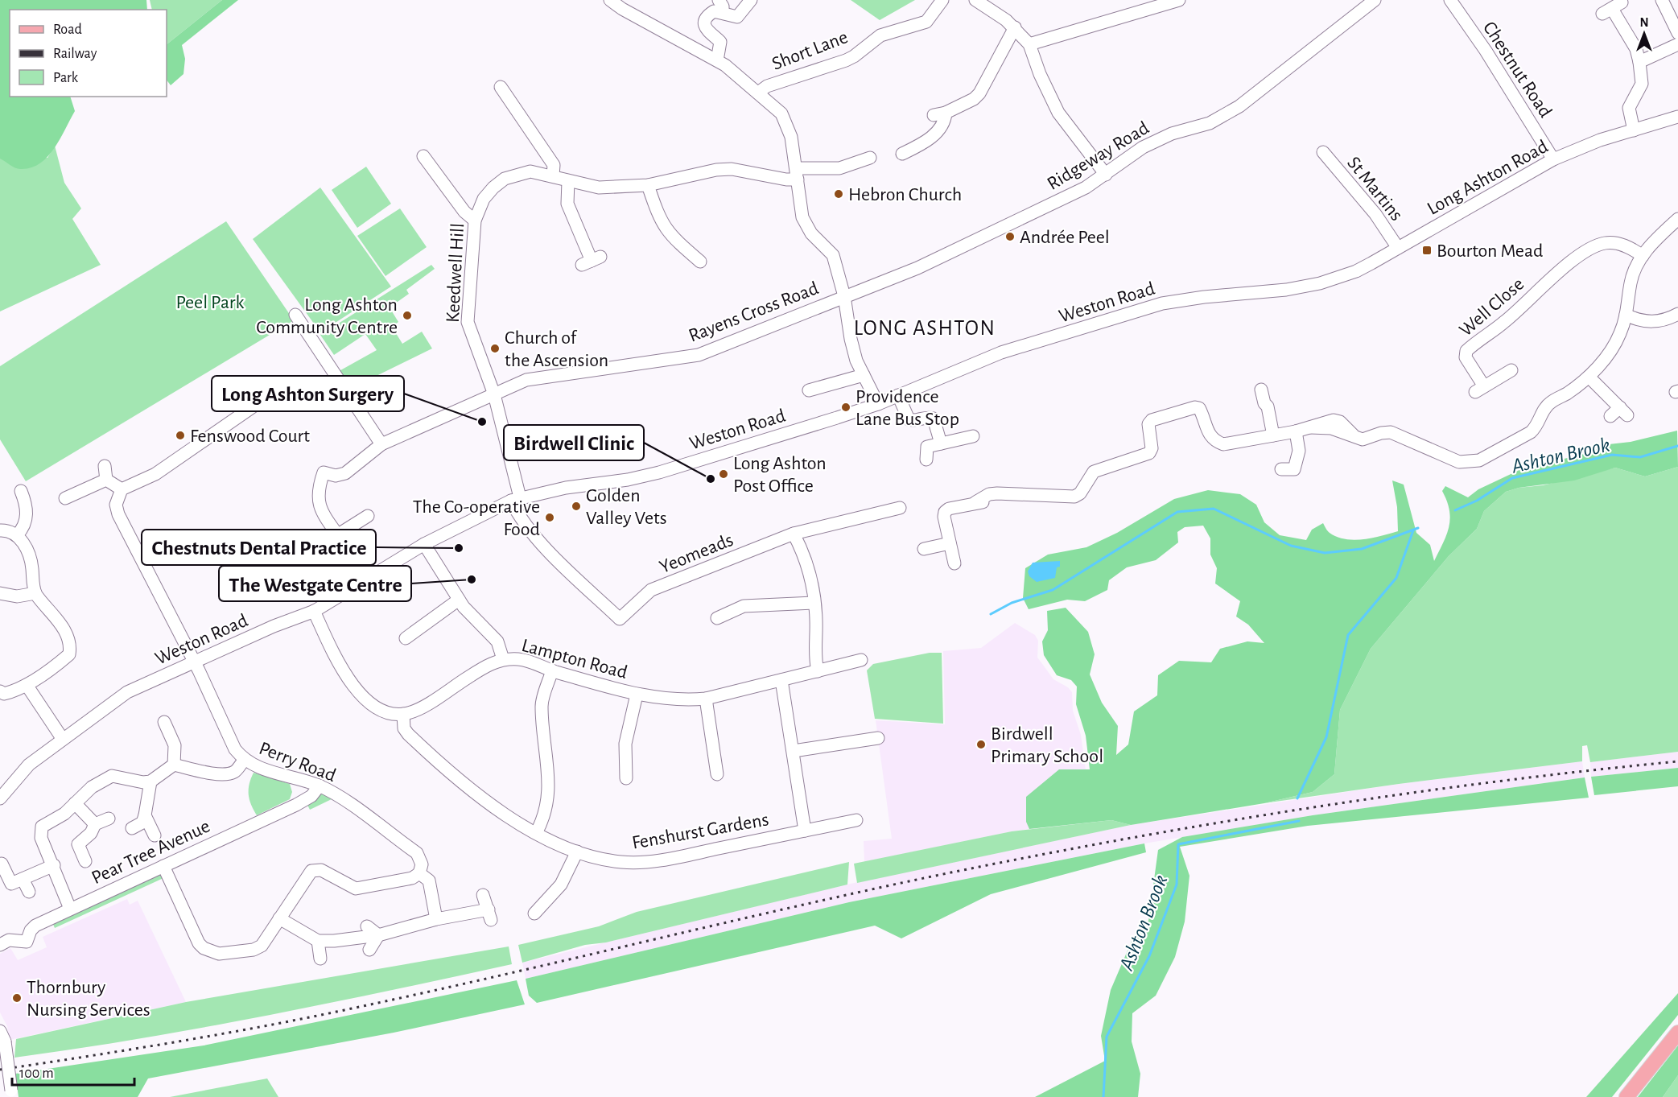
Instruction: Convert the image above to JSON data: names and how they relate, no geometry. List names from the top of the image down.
{
  "streets": {
    "street": [
      "Short Lane",
      "Chestnut Road",
      "Ridgeway Road",
      "Long Ashton Road",
      "St Martins",
      "Keedwell Hill",
      "Weston Road",
      "Well Close",
      "Rayens Cross Road",
      "Yeomeads",
      "Lampton Road",
      "Perry Road",
      "Fenshurst Gardens",
      "Pear Tree Avenue"
    ]
  },
  "crossings": [
    ["Chestnut Road", "Long Ashton Road"],
    ["Ridgeway Road", "Rayens Cross Road"],
    ["Long Ashton Road", "St Martins"],
    ["Long Ashton Road", "Weston Road"],
    ["Keedwell Hill", "Weston Road"],
    ["Keedwell Hill", "Rayens Cross Road"],
    ["Keedwell Hill", "Yeomeads"],
    ["Weston Road", "Perry Road"],
    ["Lampton Road", "Fenshurst Gardens"],
    ["Perry Road", "Pear Tree Avenue"]
  ],
  "districts": ["LONG ASHTON"],
  "water": ["Ashton Brook"],
  "parks": ["Peel Park"],
  "places": {
    "other": [
      "Hebron Church",
      "Andrée Peel",
      "Long Ashton Community Centre",
      "Church of the Ascension",
      "Providence Lane Bus Stop",
      "Long Ashton Surgery",
      "Fenswood Court",
      "Long Ashton Post Office",
      "Birdwell Clinic",
      "Golden Valley Vets",
      "The Co-operative Food",
      "Chestnuts Dental Practice",
      "The Westgate Centre",
      "Birdwell Primary School",
      "Thornbury Nursing Services"
    ],
    "transit": ["Bourton Mead"]
  },
  "legend": ["Road", "Railway", "Park"],
  "scale_bar": "100 m",
  "north": "top"
}
